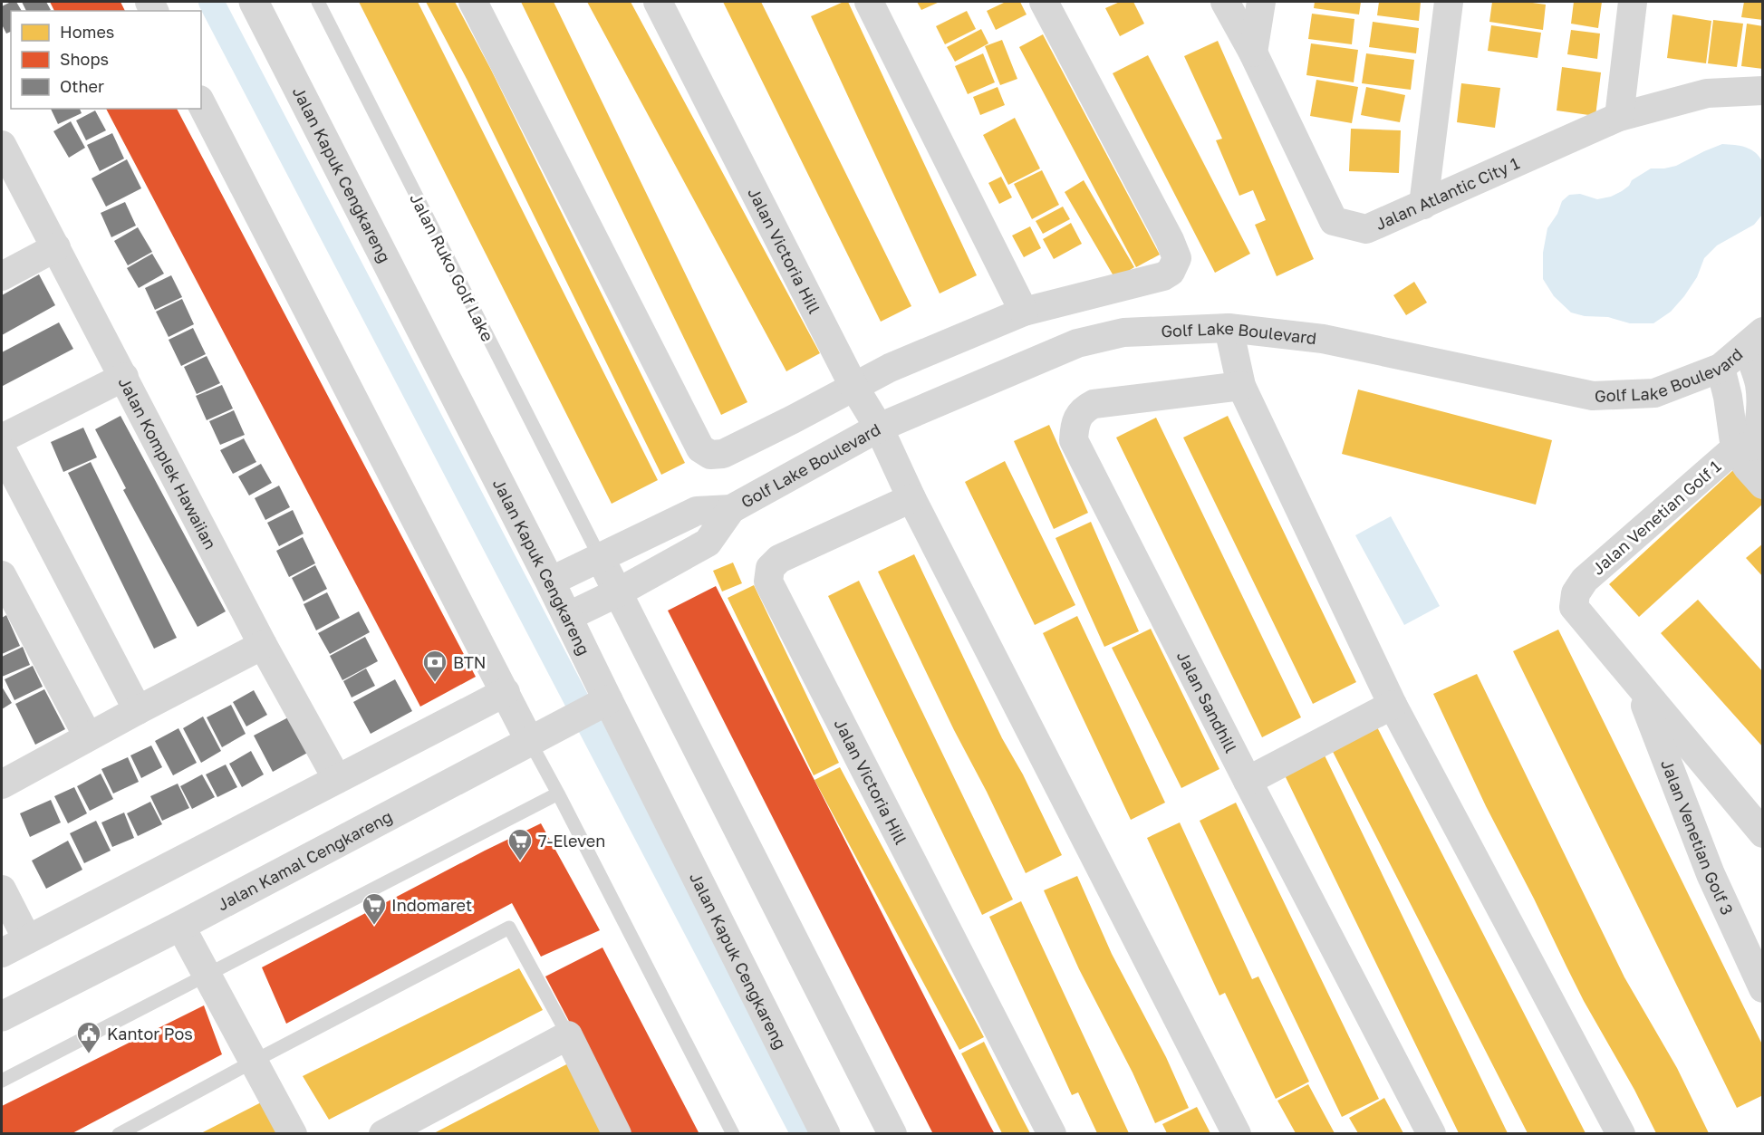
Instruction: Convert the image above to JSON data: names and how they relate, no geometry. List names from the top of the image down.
{
  "streets": {
    "street": [
      "Jalan Kapuk Cengkareng",
      "Jalan Atlantic City 1",
      "Jalan Victoria Hill",
      "Golf Lake Boulevard",
      "Jalan Komplek Hawaiian",
      "Jalan Venetian Golf 1",
      "Jalan Sandhill",
      "Jalan Venetian Golf 3",
      "Jalan Kamal Cengkareng"
    ],
    "lane": ["Jalan Ruko Golf Lake"]
  },
  "crossings": [
    ["Jalan Kapuk Cengkareng", "Golf Lake Boulevard"],
    ["Jalan Kapuk Cengkareng", "Jalan Kamal Cengkareng"],
    ["Jalan Victoria Hill", "Golf Lake Boulevard"],
    ["Jalan Ruko Golf Lake", "Golf Lake Boulevard"],
    ["Jalan Venetian Golf 1", "Jalan Venetian Golf 3"]
  ],
  "places": {
    "bank": ["BTN"],
    "supermarket": ["7-Eleven", "Indomaret"],
    "public building": ["Kantor Pos"]
  },
  "legend": ["Homes", "Shops", "Other"]
}
